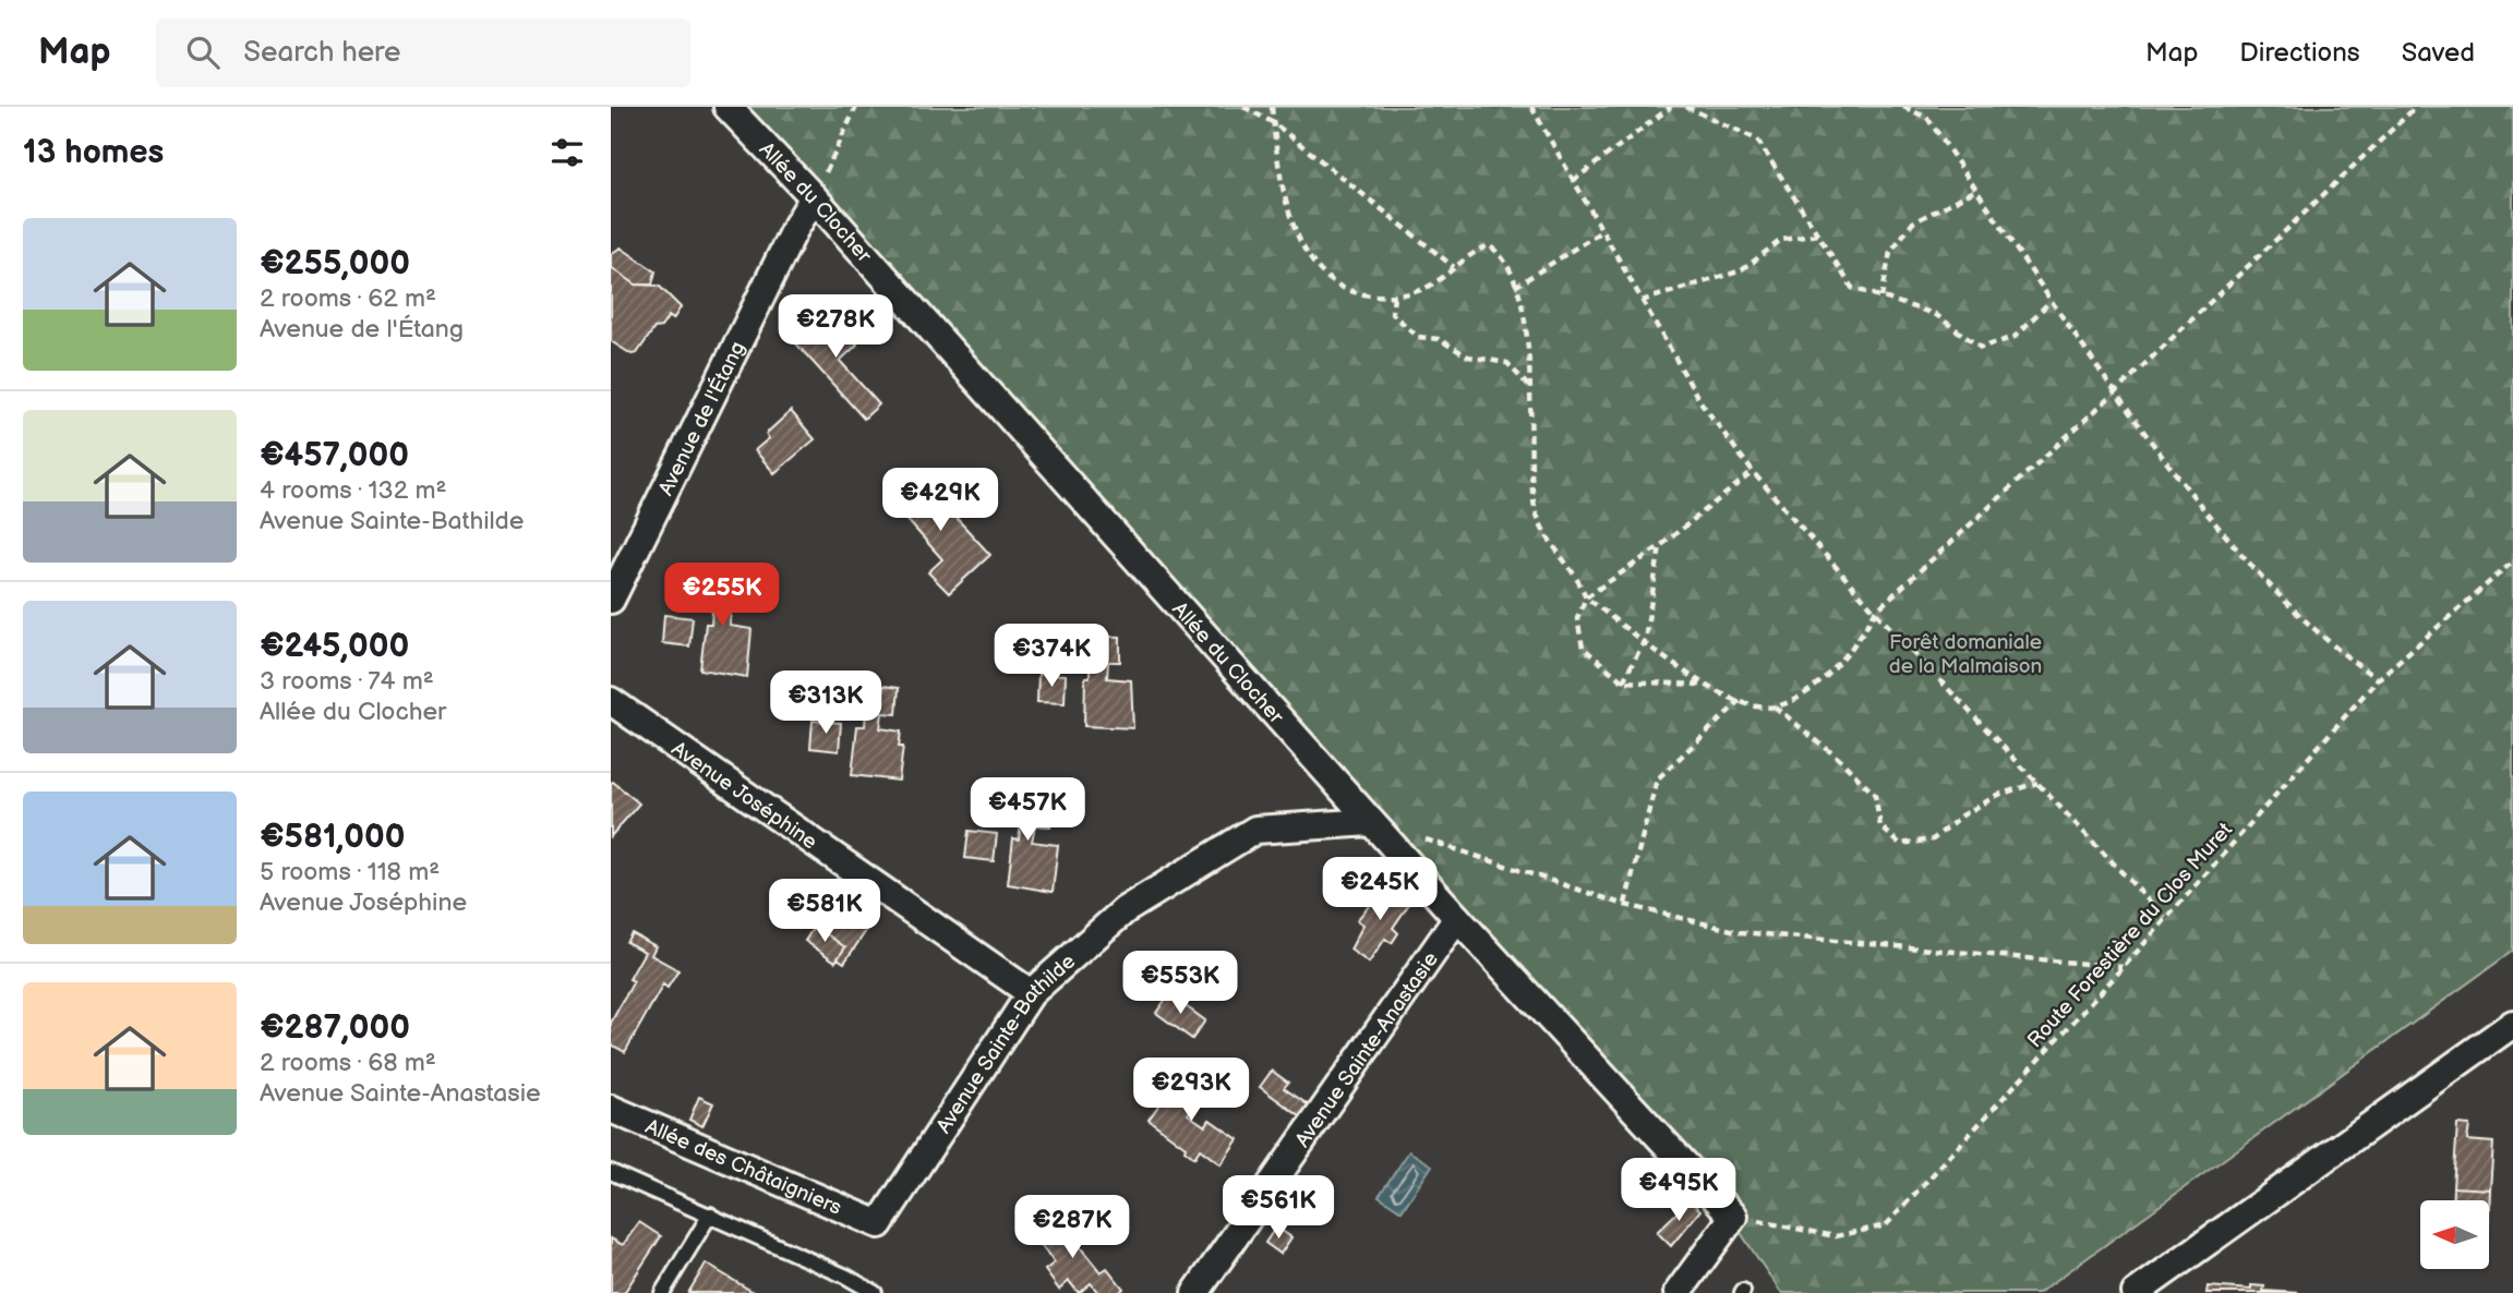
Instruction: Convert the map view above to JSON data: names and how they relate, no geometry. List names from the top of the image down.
{
  "streets": {
    "street": [
      "Allée du Clocher",
      "Avenue de l'Étang",
      "Avenue Joséphine",
      "Avenue Sainte-Bathilde",
      "Avenue Sainte-Anastasie",
      "Allée des Châtaigniers"
    ],
    "path": ["Route Forestière du Clos Muret"]
  },
  "crossings": [
    ["Allée du Clocher", "Avenue de l'Étang"],
    ["Allée du Clocher", "Route Forestière du Clos Muret"],
    ["Allée du Clocher", "Avenue Sainte-Bathilde"],
    ["Allée du Clocher", "Avenue Sainte-Anastasie"],
    ["Avenue Joséphine", "Avenue Sainte-Bathilde"],
    ["Avenue Sainte-Bathilde", "Allée des Châtaigniers"]
  ],
  "parks": ["Forêt domaniale de la Malmaison"],
  "north": "left",
  "page": {
    "header": "Map",
    "search": "Search here",
    "nav": ["Map", "Directions", "Saved"],
    "heading": "13 homes",
    "list": [
      {
        "name": "€255,000",
        "note": "2 rooms · 62 m² · Avenue de l'Étang"
      },
      {
        "name": "€457,000",
        "note": "4 rooms · 132 m² · Avenue Sainte-Bathilde"
      },
      {
        "name": "€245,000",
        "note": "3 rooms · 74 m² · Allée du Clocher"
      },
      {
        "name": "€581,000",
        "note": "5 rooms · 118 m² · Avenue Joséphine"
      },
      {
        "name": "€287,000",
        "note": "2 rooms · 68 m² · Avenue Sainte-Anastasie"
      }
    ],
    "price": [
      "€278K",
      "€429K",
      "€255K",
      "€374K",
      "€313K",
      "€457K",
      "€245K",
      "€581K",
      "€553K",
      "€293K",
      "€495K",
      "€561K",
      "€287K"
    ]
  }
}
